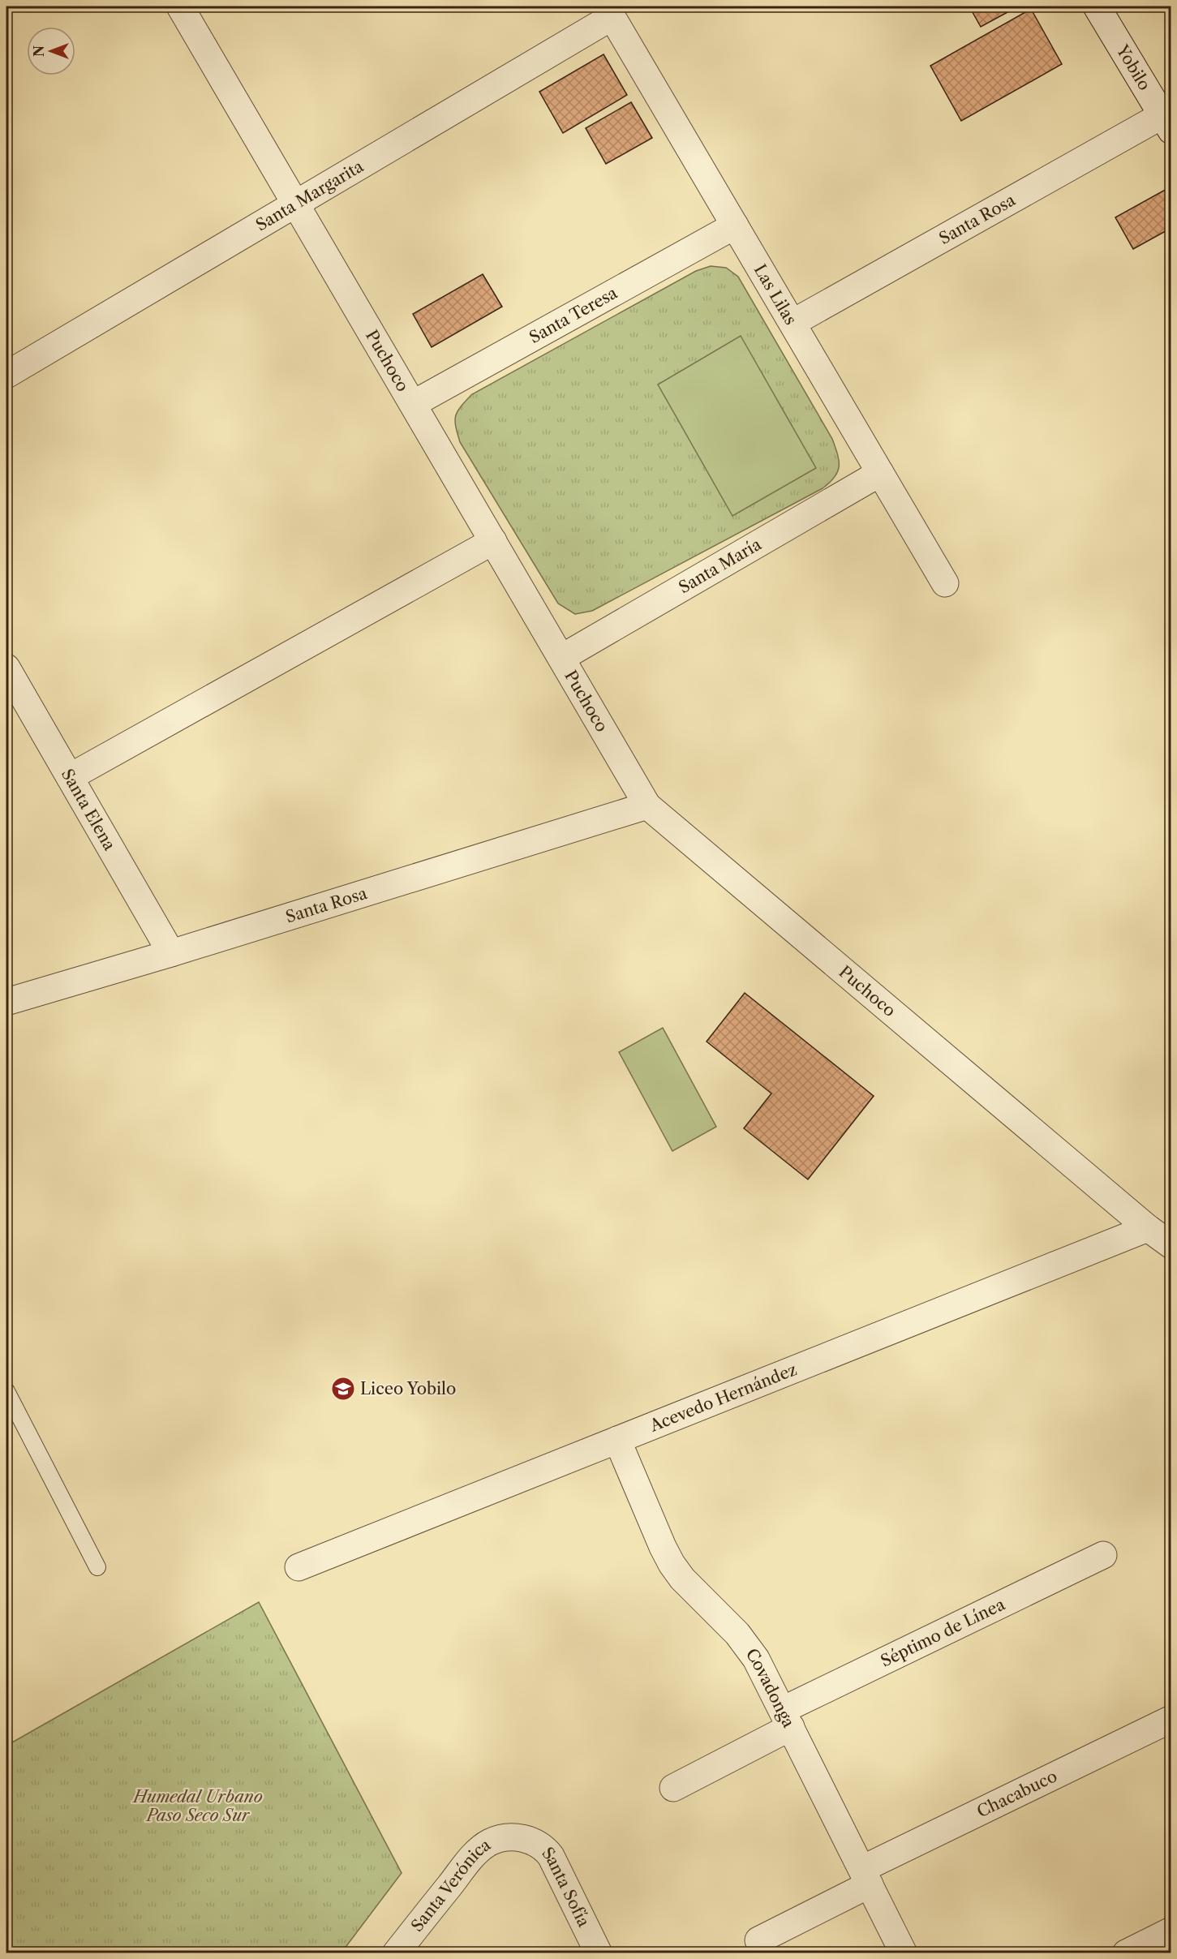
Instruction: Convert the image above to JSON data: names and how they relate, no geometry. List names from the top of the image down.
{
  "streets": {
    "street": [
      "Yobilo",
      "Santa Margarita",
      "Santa Rosa",
      "Las Lilas",
      "Santa Teresa",
      "Puchoco",
      "Santa María",
      "Santa Elena",
      "Acevedo Hernández",
      "Séptimo de Línea",
      "Covadonga",
      "Chacabuco",
      "Santa Verónica",
      "Santa Sofía"
    ]
  },
  "crossings": [
    ["Yobilo", "Santa Rosa"],
    ["Santa Margarita", "Las Lilas"],
    ["Santa Margarita", "Puchoco"],
    ["Santa Rosa", "Las Lilas"],
    ["Santa Rosa", "Puchoco"],
    ["Santa Rosa", "Santa Elena"],
    ["Las Lilas", "Santa Teresa"],
    ["Las Lilas", "Santa María"],
    ["Santa Teresa", "Puchoco"],
    ["Puchoco", "Santa María"],
    ["Puchoco", "Acevedo Hernández"],
    ["Acevedo Hernández", "Covadonga"],
    ["Séptimo de Línea", "Covadonga"],
    ["Covadonga", "Chacabuco"],
    ["Santa Verónica", "Santa Sofía"]
  ],
  "parks": ["Humedal Urbano Paso Seco Sur"],
  "places": {
    "school or university": ["Liceo Yobilo"]
  },
  "north": "left"
}
